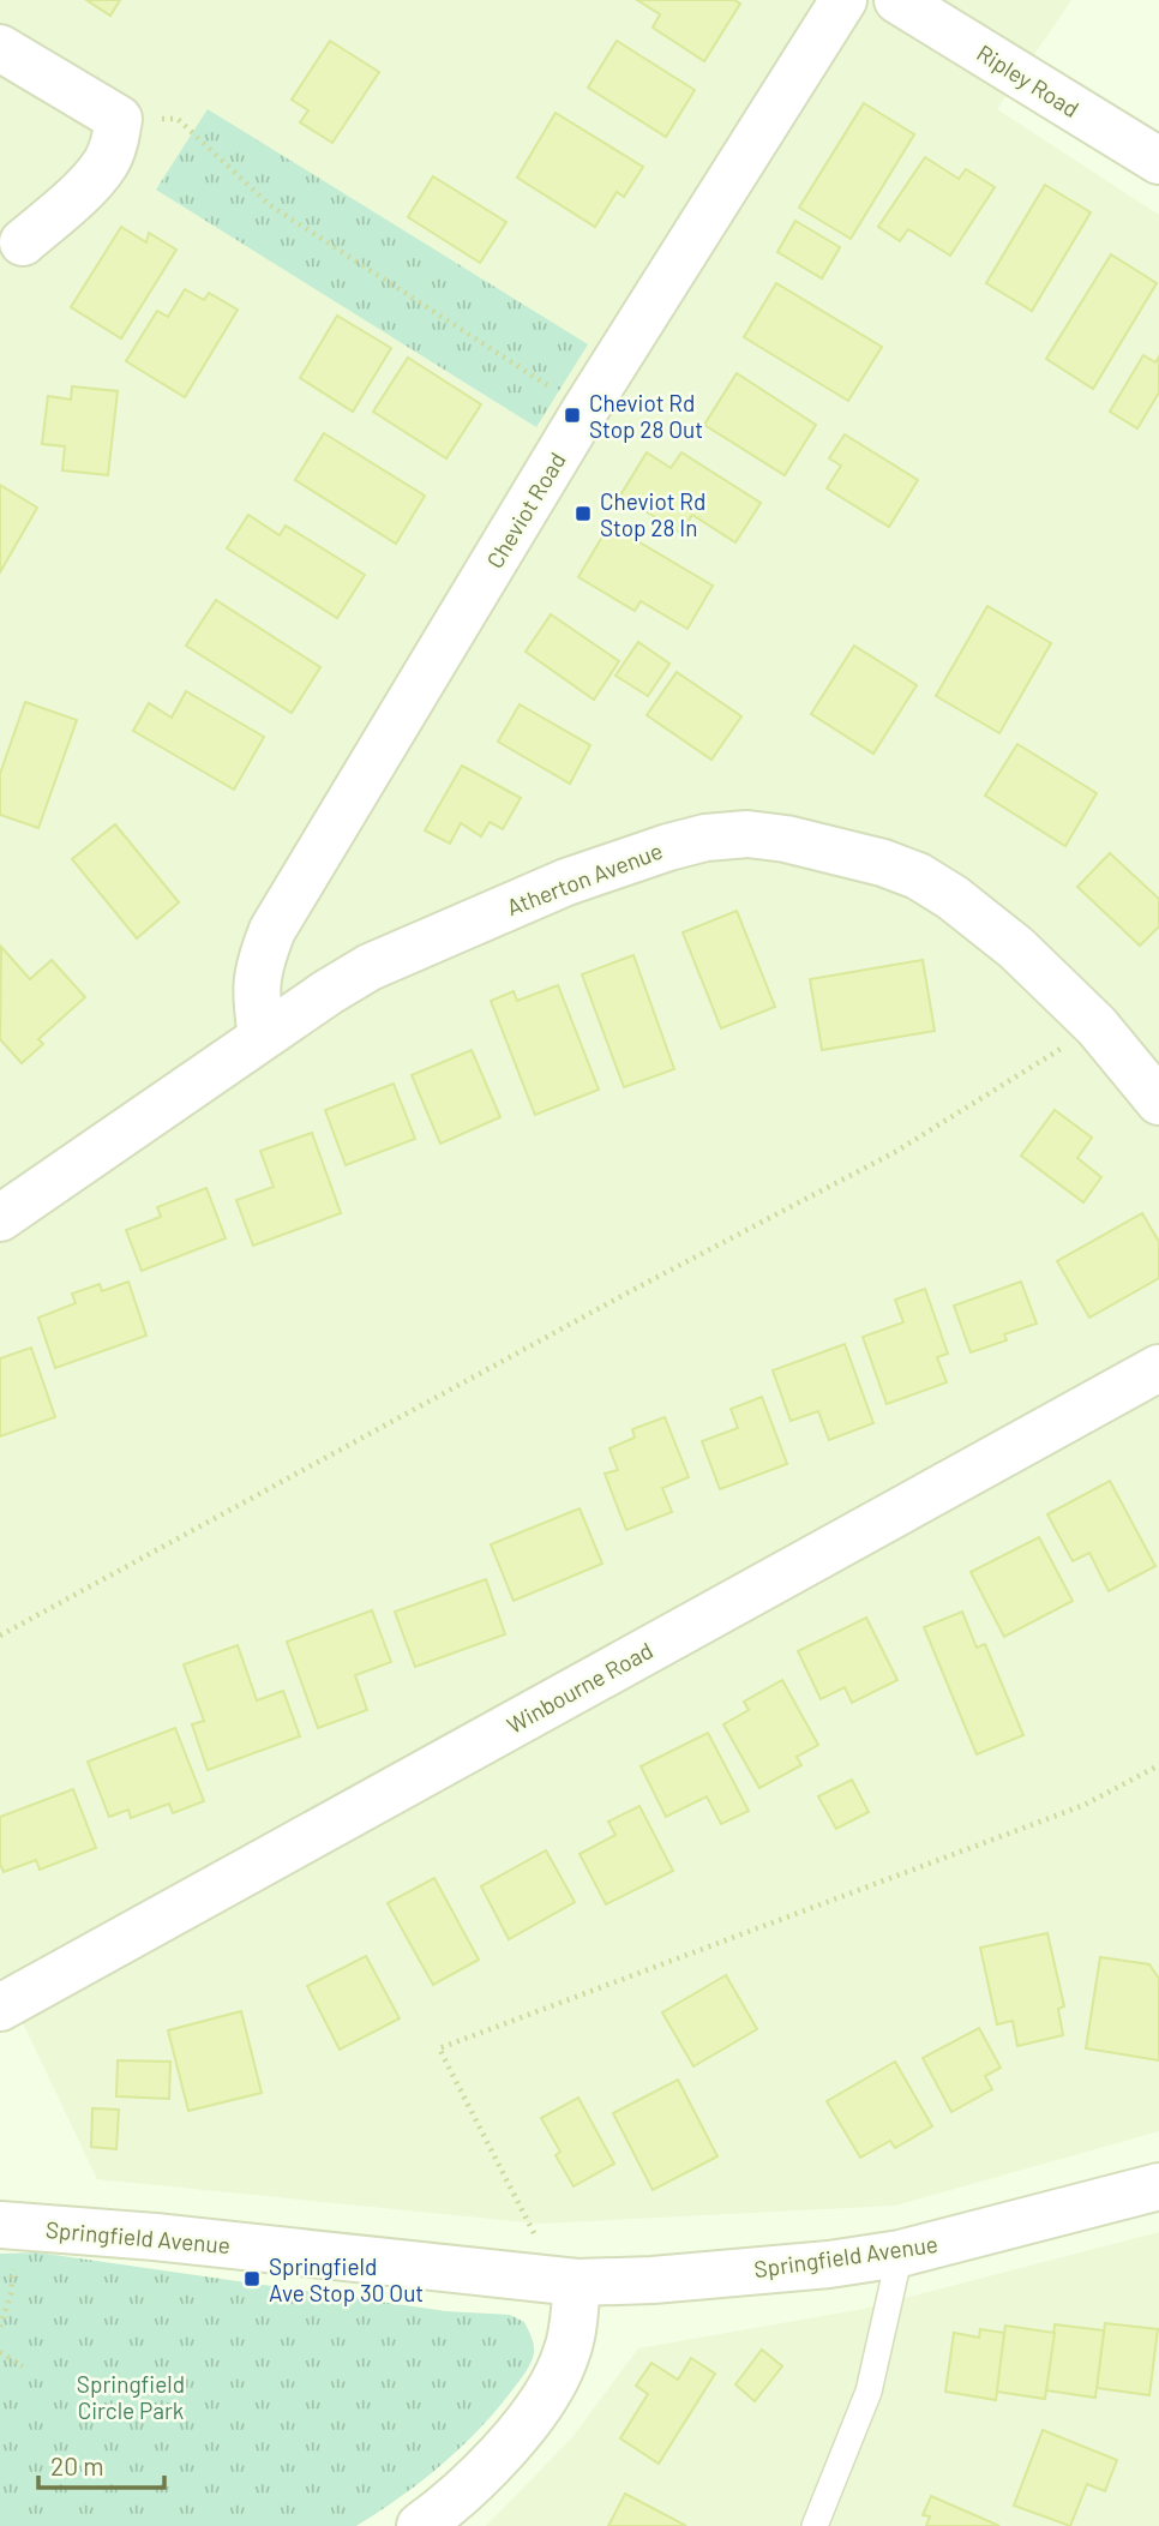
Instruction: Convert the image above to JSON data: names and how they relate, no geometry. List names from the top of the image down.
{
  "streets": {
    "street": [
      "Ripley Road",
      "Cheviot Road",
      "Atherton Avenue",
      "Winbourne Road",
      "Springfield Avenue"
    ]
  },
  "crossings": [
    ["Cheviot Road", "Atherton Avenue"]
  ],
  "parks": ["Springfield Circle Park"],
  "places": {
    "transit": ["Cheviot Rd Stop 28 Out", "Cheviot Rd Stop 28 In", "Springfield Ave Stop 30 Out"]
  },
  "scale_bar": "20 m"
}
